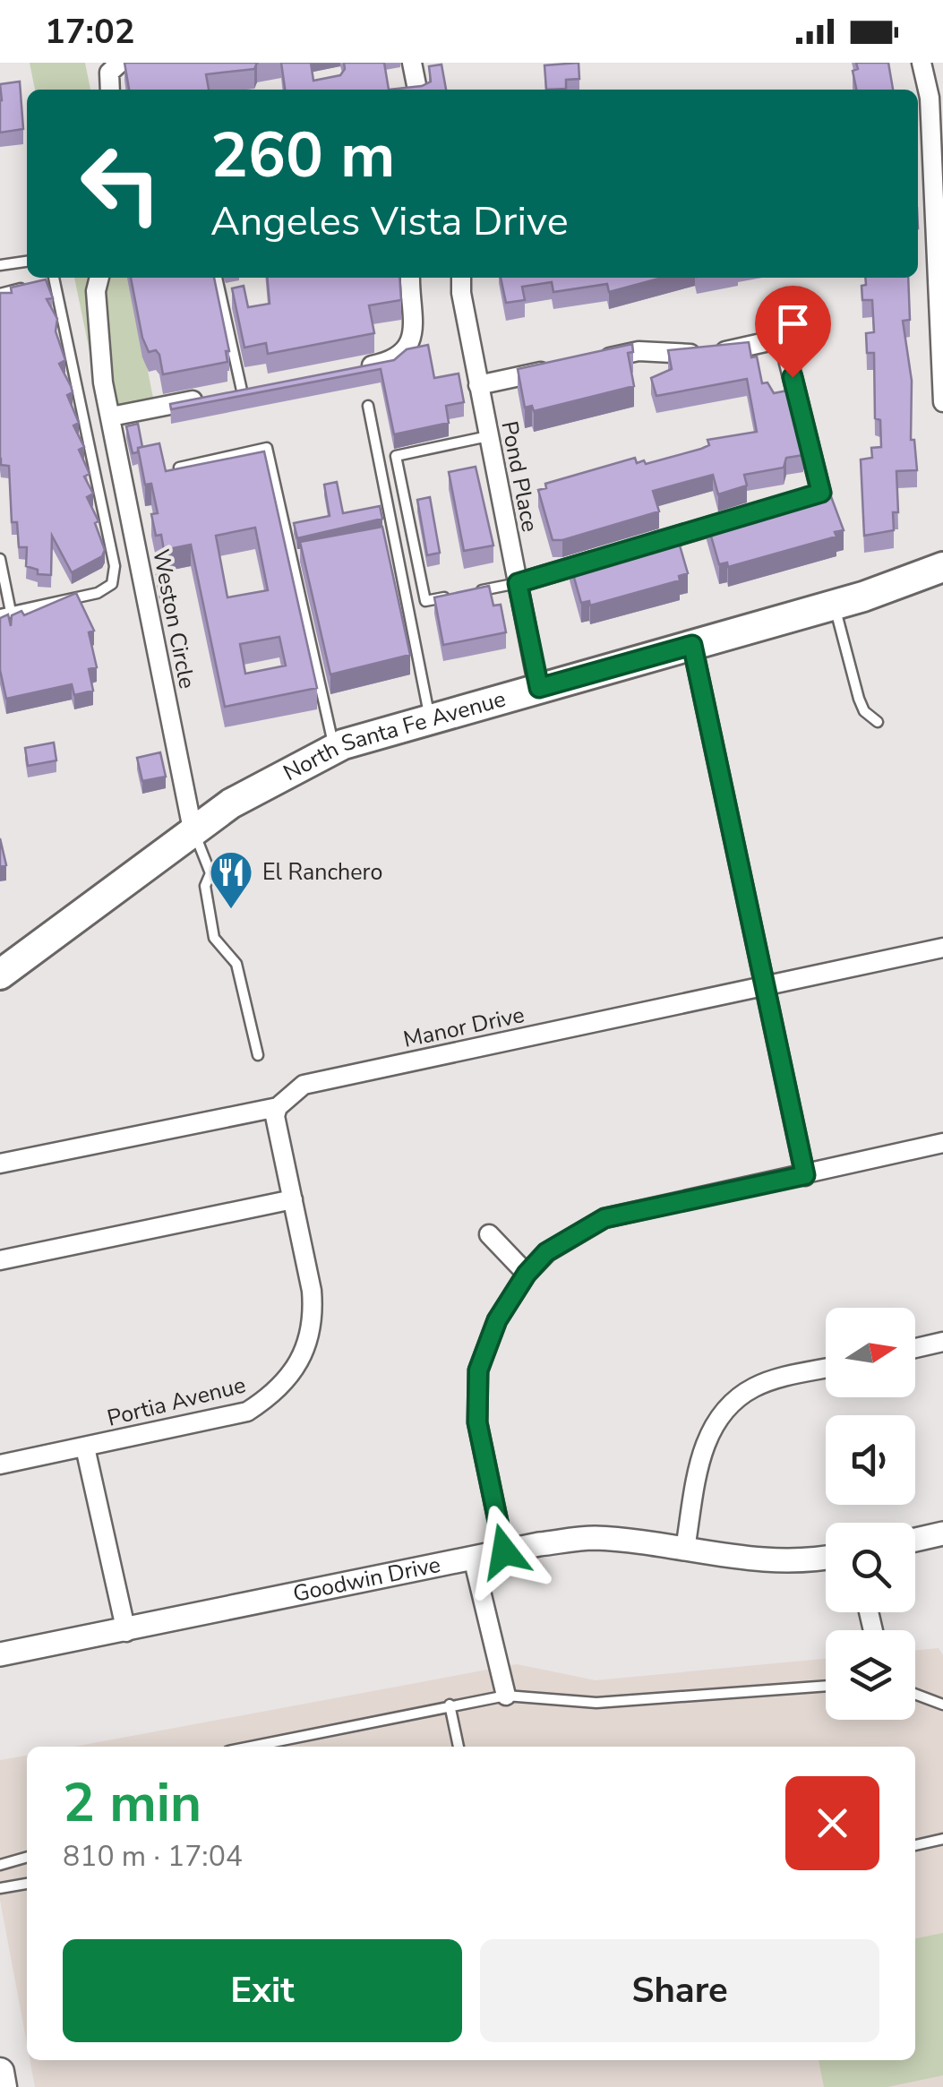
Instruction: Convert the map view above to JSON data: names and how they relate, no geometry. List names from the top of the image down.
{
  "streets": {
    "main road": ["North Santa Fe Avenue"],
    "street": [
      "Pond Place",
      "Weston Circle",
      "Manor Drive",
      "Portia Avenue",
      "Goodwin Drive"
    ]
  },
  "crossings": [
    ["Pond Place", "North Santa Fe Avenue"],
    ["Weston Circle", "North Santa Fe Avenue"],
    ["Manor Drive", "Portia Avenue"]
  ],
  "places": {
    "restaurant": ["El Ranchero"]
  },
  "north": "right",
  "page": {
    "status": "17:02",
    "turn": ["260 m", "Angeles Vista Drive"],
    "heading": ["2 min", "810 m · 17:04"],
    "buttons": ["Exit", "Share"]
  }
}
